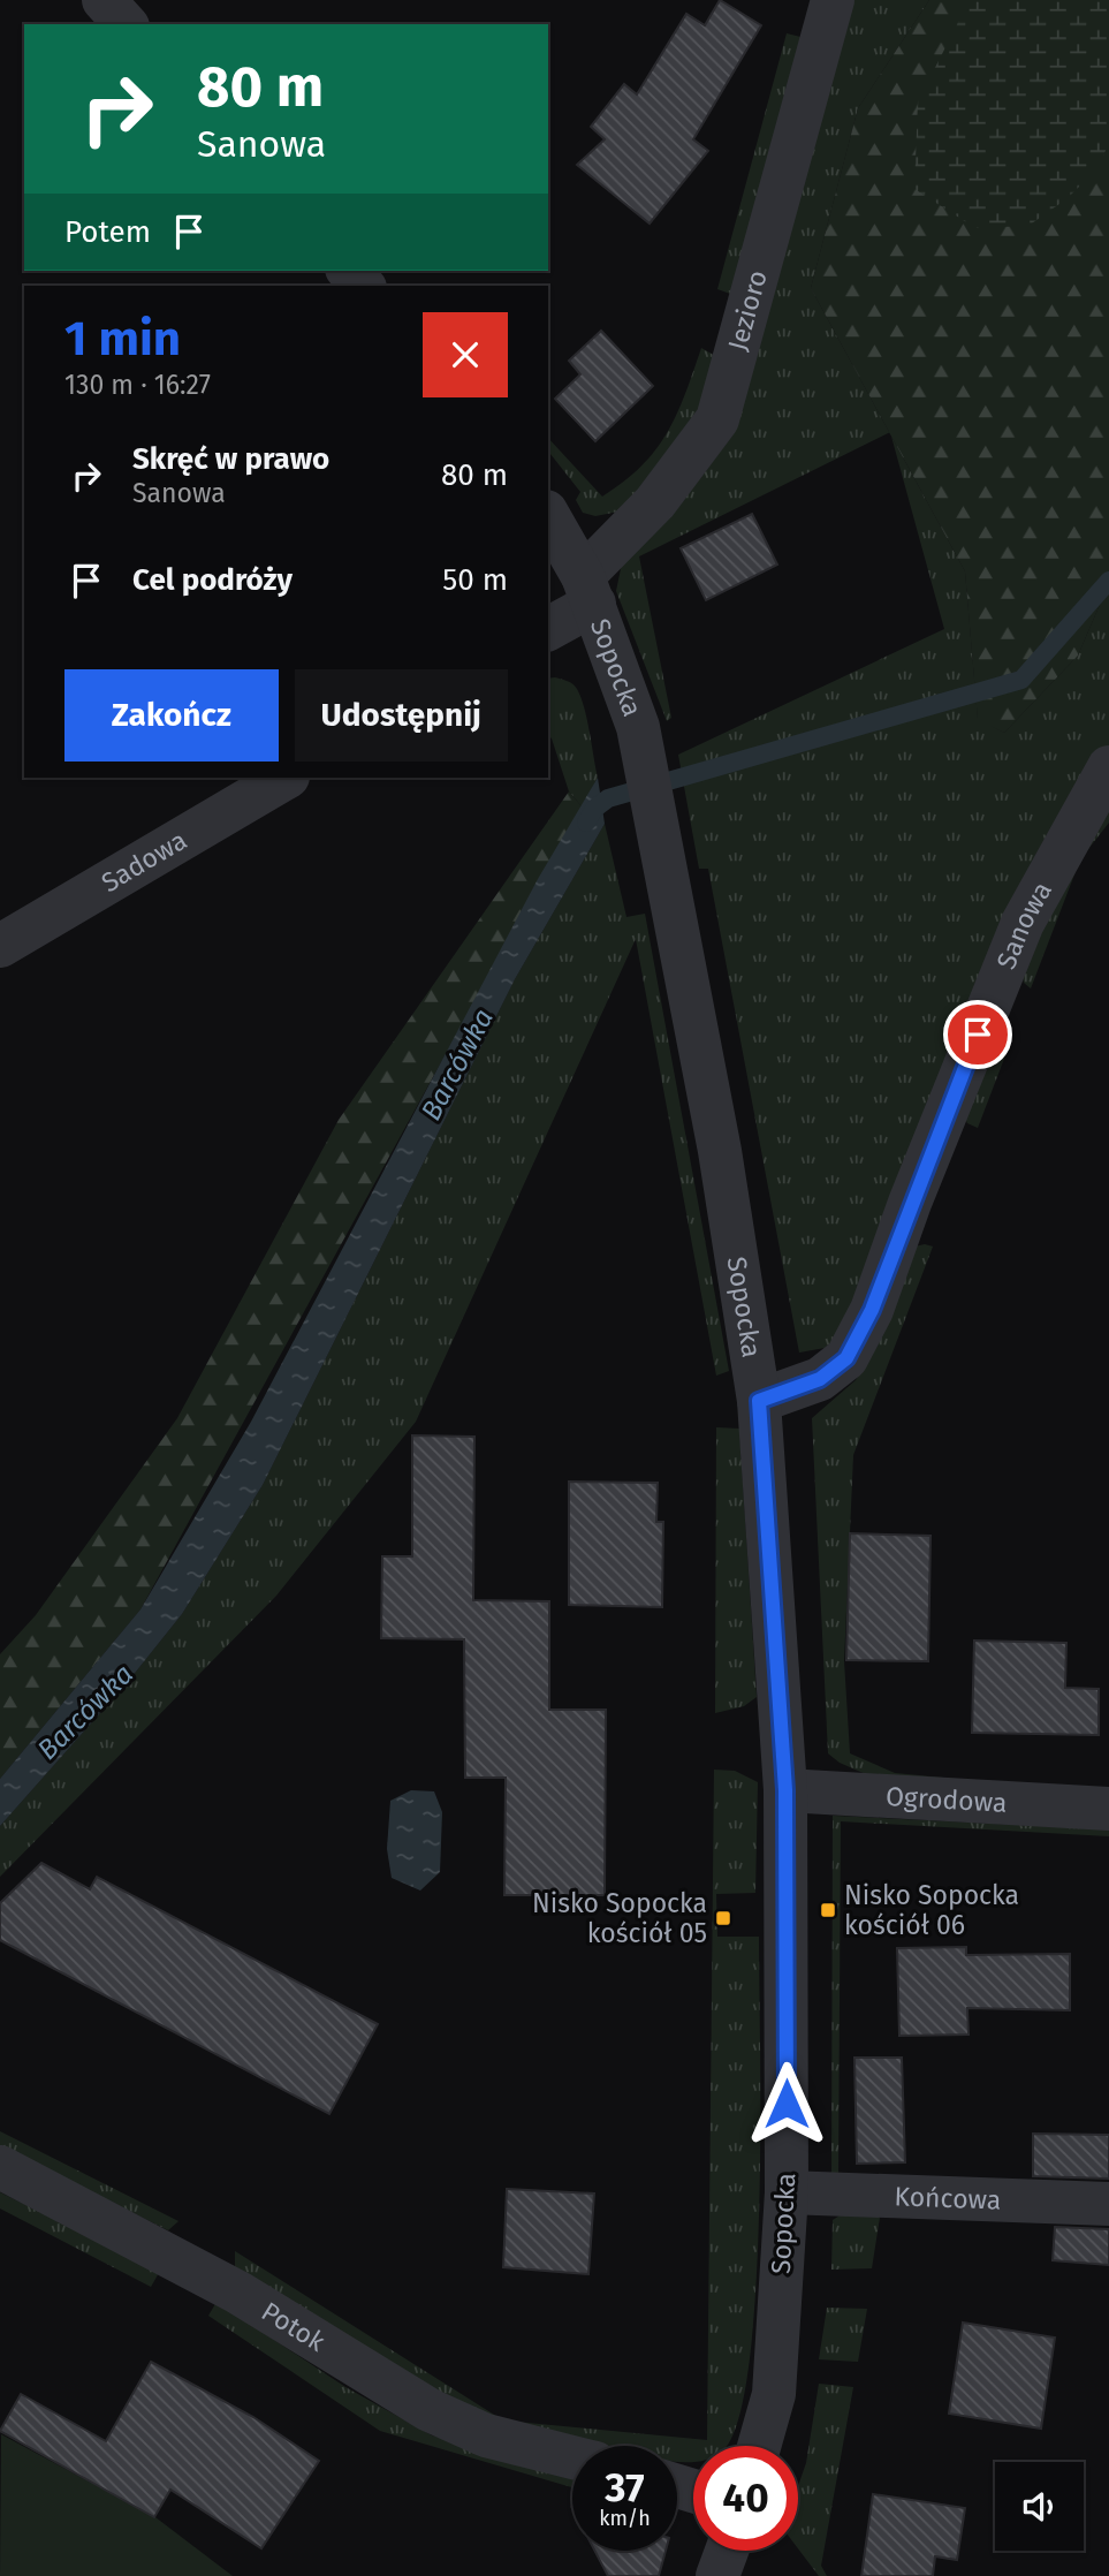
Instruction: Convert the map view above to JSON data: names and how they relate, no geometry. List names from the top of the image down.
{
  "streets": {
    "street": [
      "Jezioro",
      "Sopocka",
      "Sadowa",
      "Sanowa",
      "Ogrodowa",
      "Końcowa",
      "Potok"
    ]
  },
  "crossings": [
    ["Jezioro", "Sopocka"],
    ["Sopocka", "Sanowa"],
    ["Sopocka", "Ogrodowa"],
    ["Sopocka", "Końcowa"]
  ],
  "water": ["Barcówka"],
  "places": {
    "transit": ["Nisko Sopocka kościół 06", "Nisko Sopocka kościół 05"]
  },
  "page": {
    "turn": ["80 m", "Sanowa"],
    "then": "Potem",
    "heading": ["1 min", "130 m · 16:27"],
    "list": [
      {
        "name": "Skręć w prawo",
        "note": "Sanowa",
        "value": "80 m"
      },
      {
        "name": "Cel podróży",
        "value": "50 m"
      }
    ],
    "buttons": ["Zakończ", "Udostępnij"],
    "speed": "37 km/h",
    "limit": "40"
  }
}
